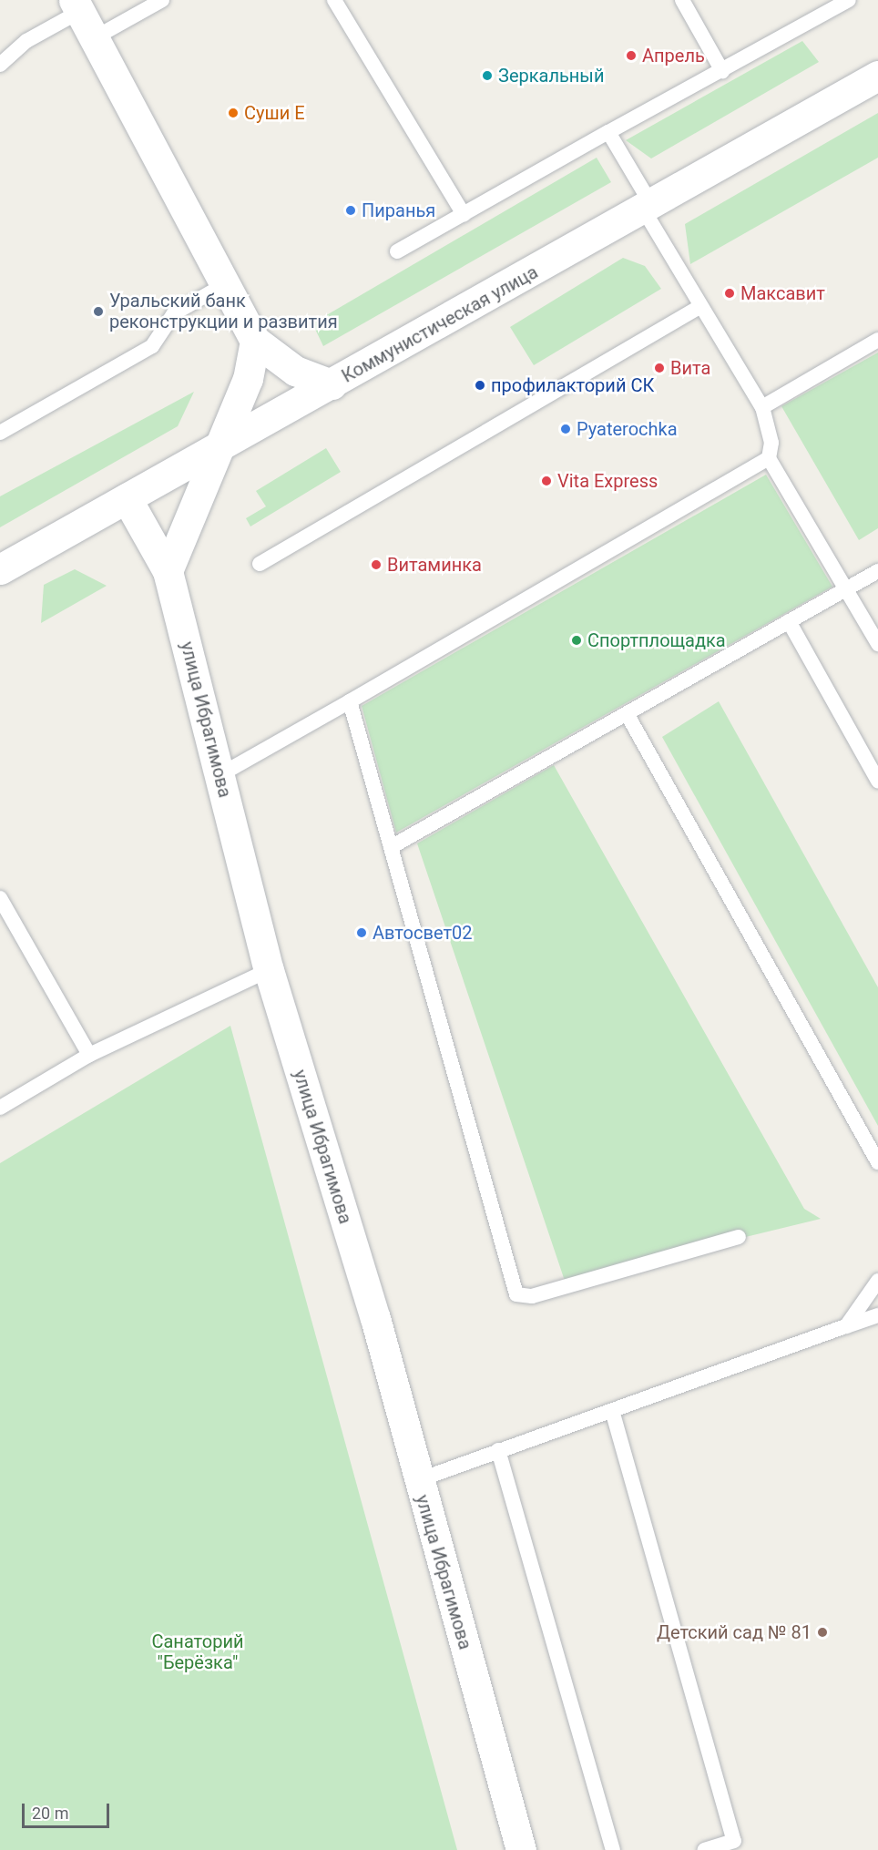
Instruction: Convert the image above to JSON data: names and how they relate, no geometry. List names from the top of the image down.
{
  "streets": {
    "main road": ["Коммунистическая улица", "улица Ибрагимова"]
  },
  "crossings": [
    ["Коммунистическая улица", "улица Ибрагимова"]
  ],
  "parks": ["Санаторий \"Берёзка\""],
  "places": [
    "Апрель",
    "Зеркальный",
    "Суши Е",
    "Пиранья",
    "Максавит",
    "Уральский банк реконструкции и развития",
    "Вита",
    "профилакторий СК",
    "Pyaterochka",
    "Vita Express",
    "Витаминка",
    "Спортплощадка",
    "Автосвет02",
    "Детский сад № 81"
  ],
  "scale_bar": "20 m"
}
